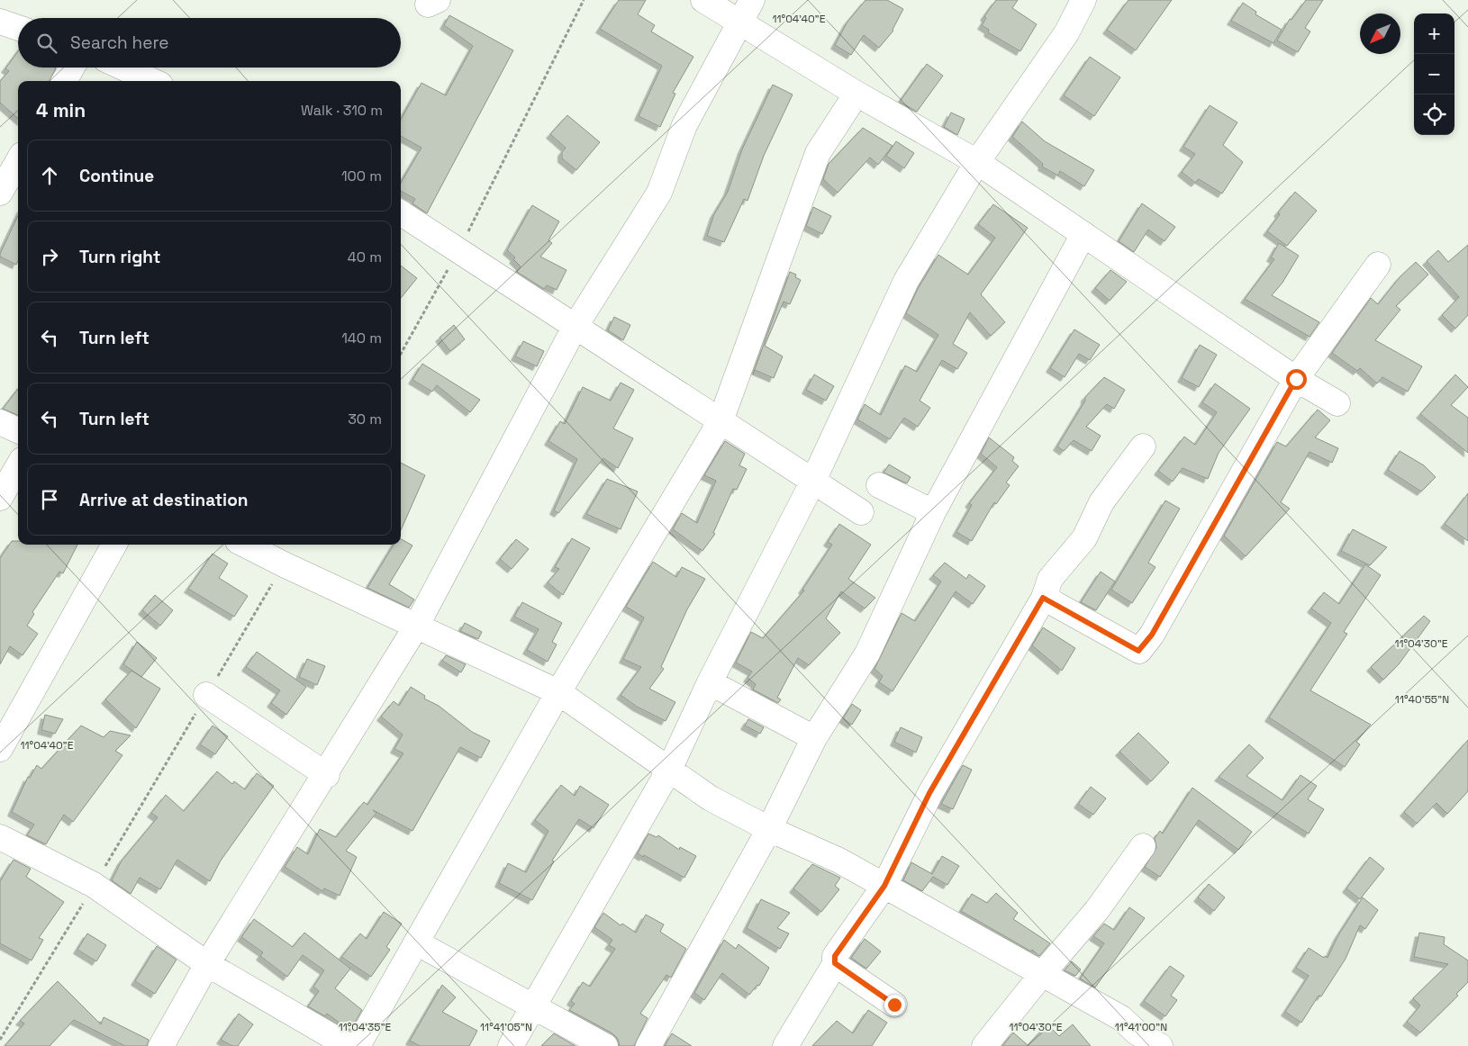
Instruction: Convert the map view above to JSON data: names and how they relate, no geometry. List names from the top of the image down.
{
  "north": "bottom left",
  "page": {
    "map_buttons": ["+", "−"],
    "search": "Search here",
    "heading": ["4 min", "Walk · 310 m"],
    "list": [
      ["Continue", "100 m"],
      ["Turn right", "40 m"],
      ["Turn left", "140 m"],
      ["Turn left", "30 m"],
      "Arrive at destination"
    ]
  },
  "coordinates": [
    "11°04'40\"E",
    "11°04'30\"E",
    "11°40'55\"N",
    "11°41'05\"N",
    "11°41'00\"N",
    "11°04'35\"E"
  ]
}
